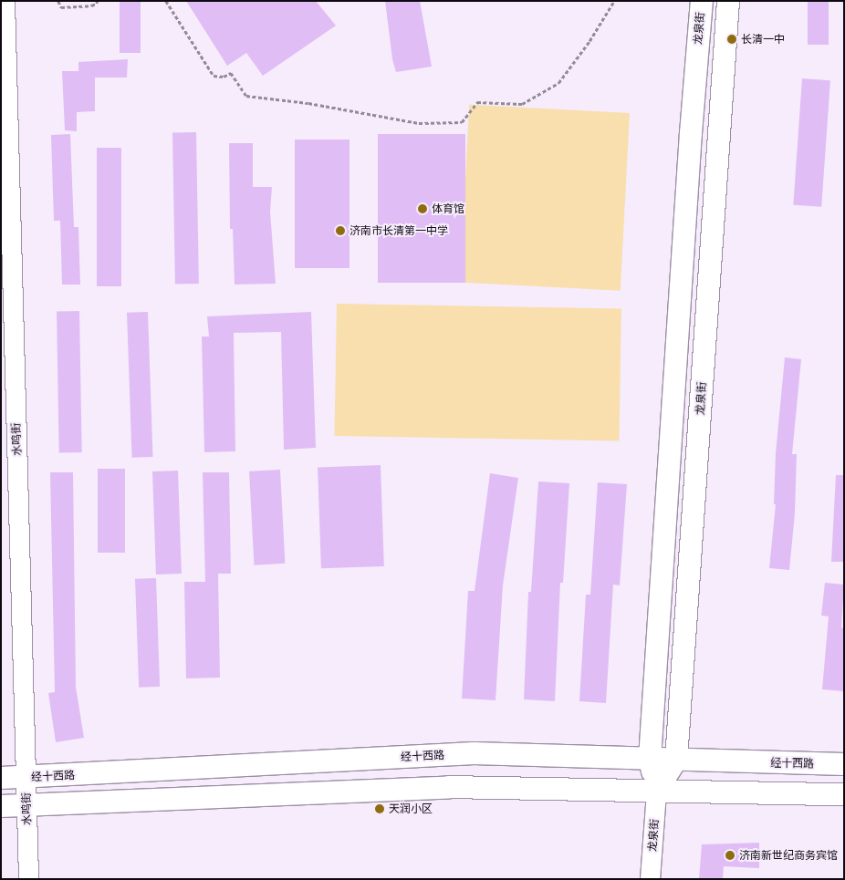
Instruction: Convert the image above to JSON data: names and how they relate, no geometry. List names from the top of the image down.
{
  "streets": {
    "main road": ["龙泉街", "经十西路"],
    "street": ["水鸣街"]
  },
  "crossings": [
    ["龙泉街", "经十西路"],
    ["水鸣街", "经十西路"]
  ],
  "places": [
    "长清一中",
    "体育馆",
    "济南市长清第一中学",
    "天润小区",
    "济南新世纪商务宾馆"
  ]
}
